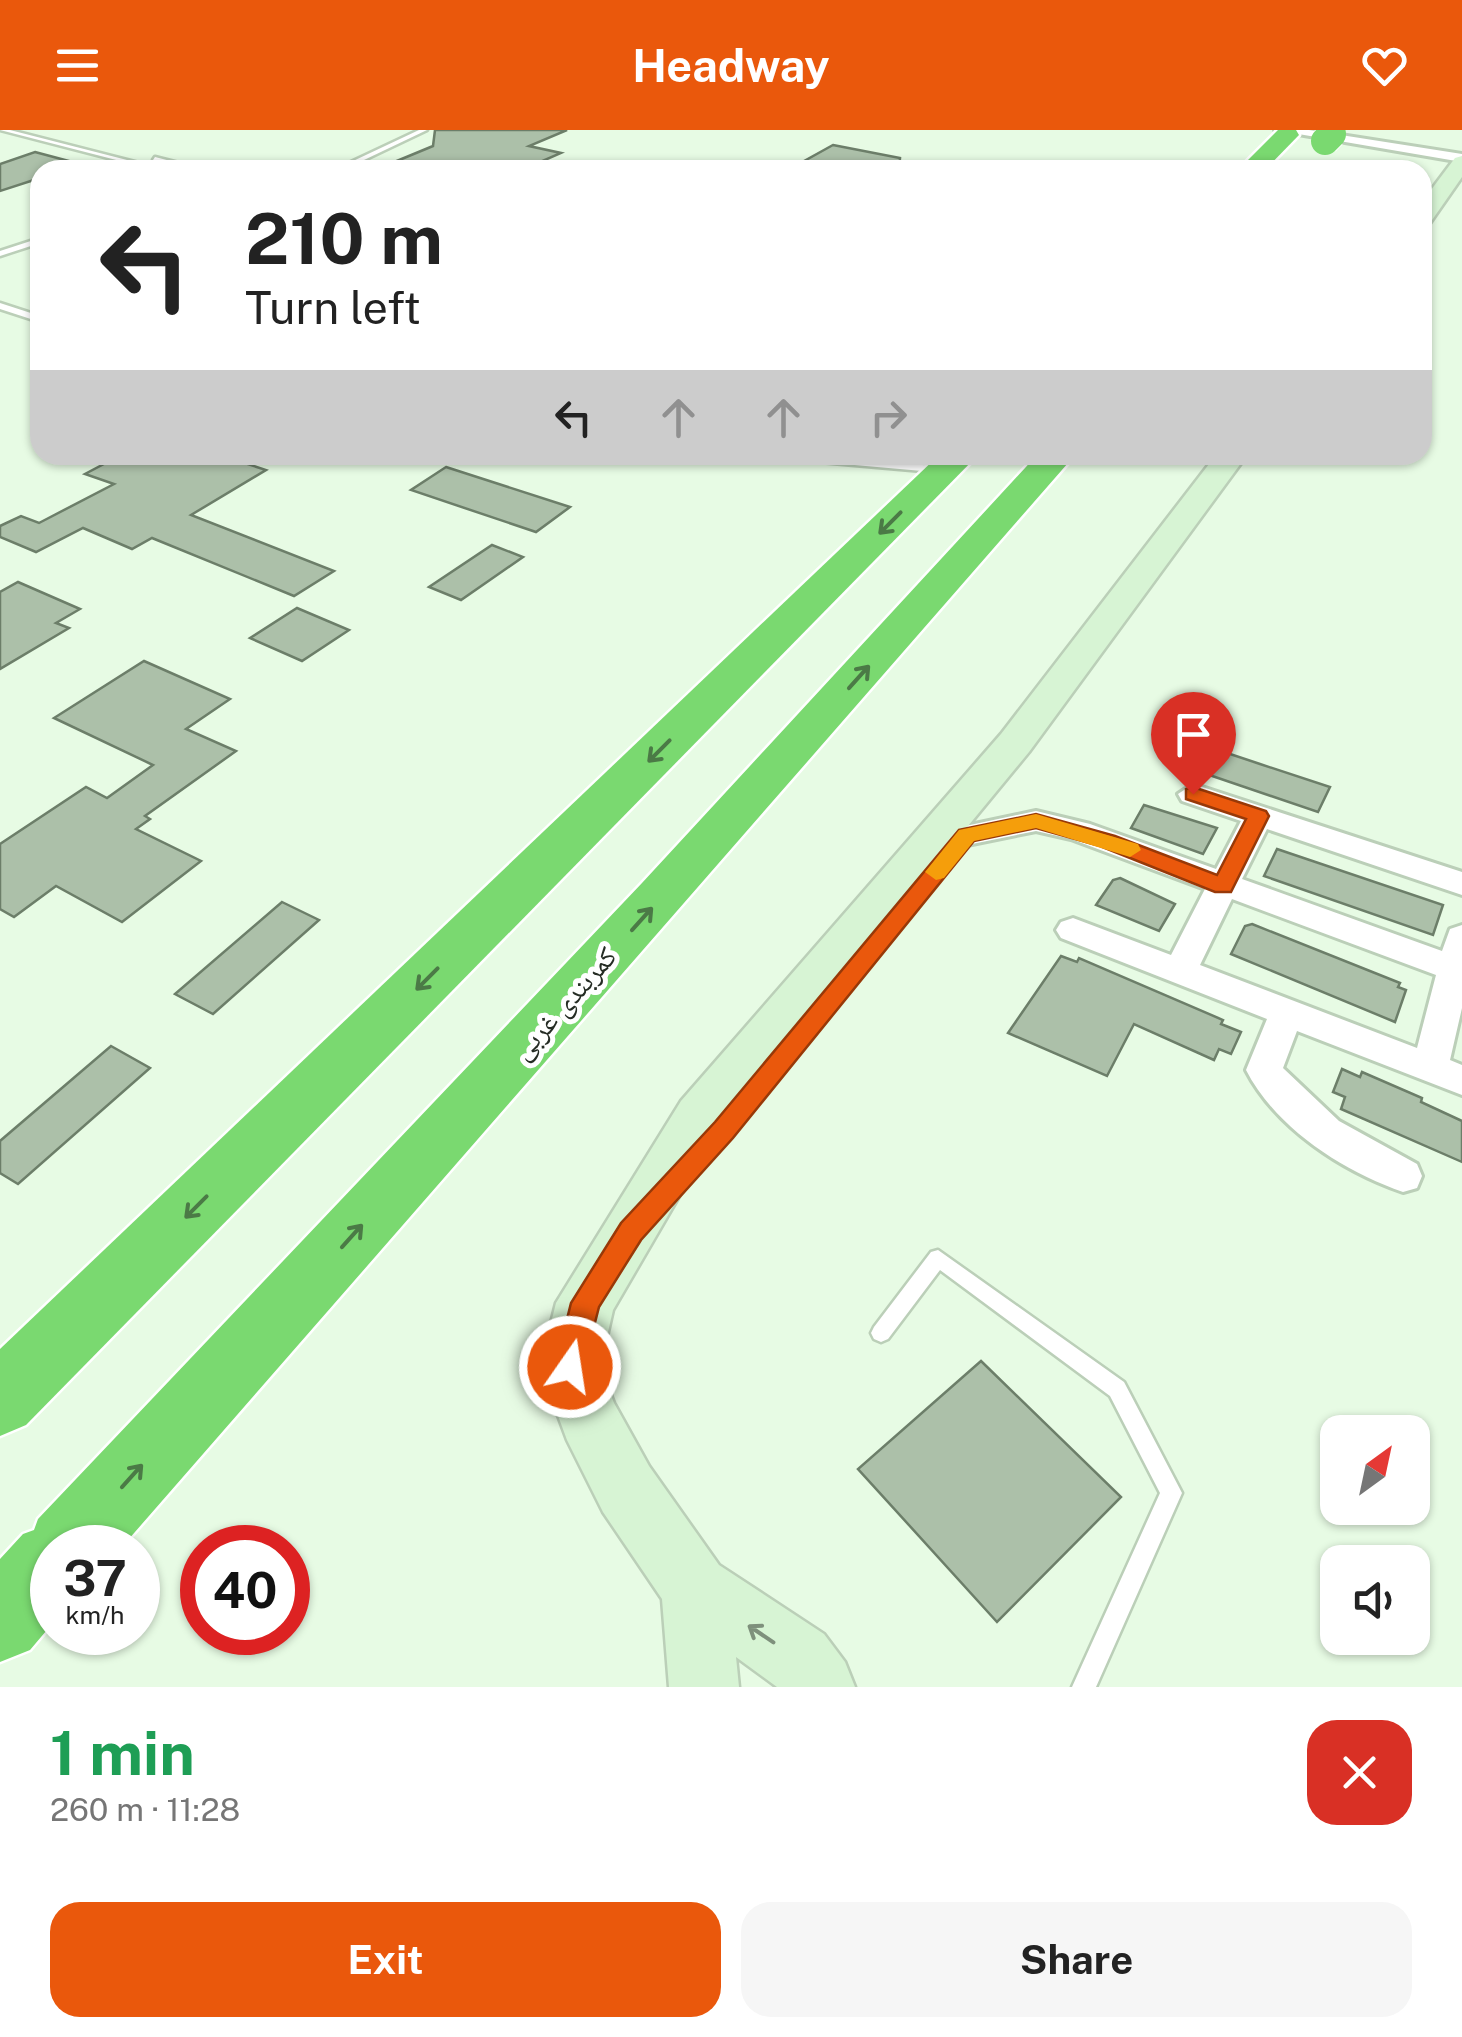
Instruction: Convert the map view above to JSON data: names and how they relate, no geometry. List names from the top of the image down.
{
  "streets": {
    "highway": ["کمربندی غربی"]
  },
  "north": "top right",
  "page": {
    "header": "Headway",
    "turn": ["210 m", "Turn left"],
    "speed": "37 km/h",
    "limit": "40",
    "heading": ["1 min", "260 m · 11:28"],
    "buttons": ["Exit", "Share"]
  }
}
